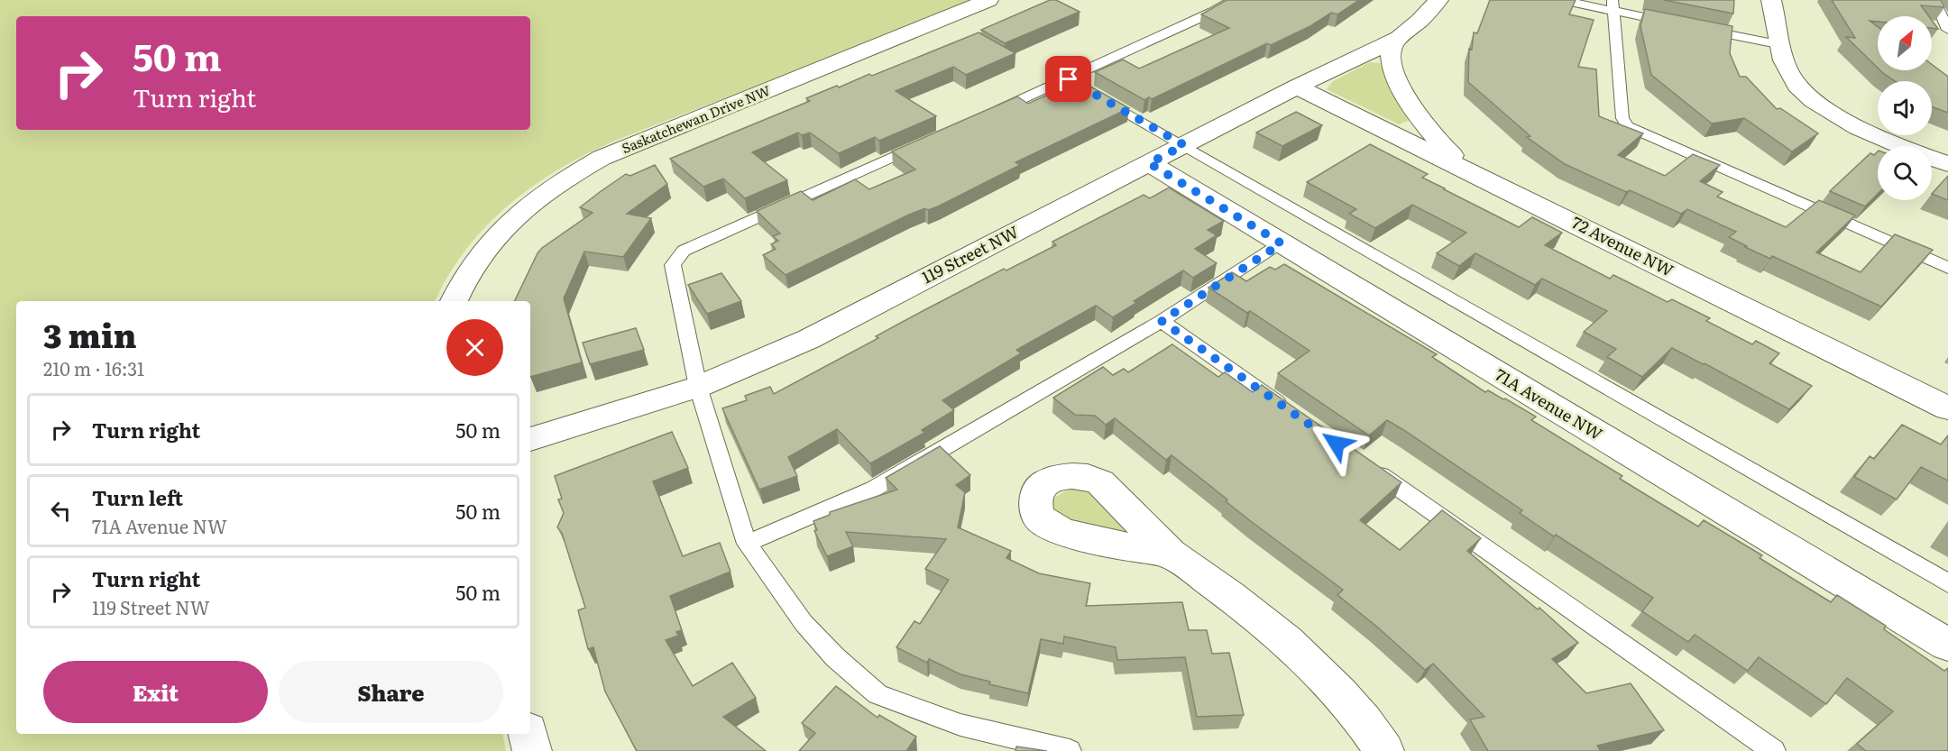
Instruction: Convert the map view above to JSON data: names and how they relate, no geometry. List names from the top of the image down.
{
  "streets": {
    "street": [
      "Saskatchewan Drive NW",
      "72 Avenue NW",
      "119 Street NW",
      "71A Avenue NW"
    ]
  },
  "crossings": [
    ["72 Avenue NW", "119 Street NW"],
    ["119 Street NW", "71A Avenue NW"]
  ],
  "north": "top right",
  "page": {
    "turn": ["50 m", "Turn right"],
    "heading": ["3 min", "210 m · 16:31"],
    "list": [
      {
        "name": "Turn right",
        "value": "50 m"
      },
      {
        "name": "Turn left",
        "note": "71A Avenue NW",
        "value": "50 m"
      },
      {
        "name": "Turn right",
        "note": "119 Street NW",
        "value": "50 m"
      }
    ],
    "buttons": ["Exit", "Share"]
  }
}
